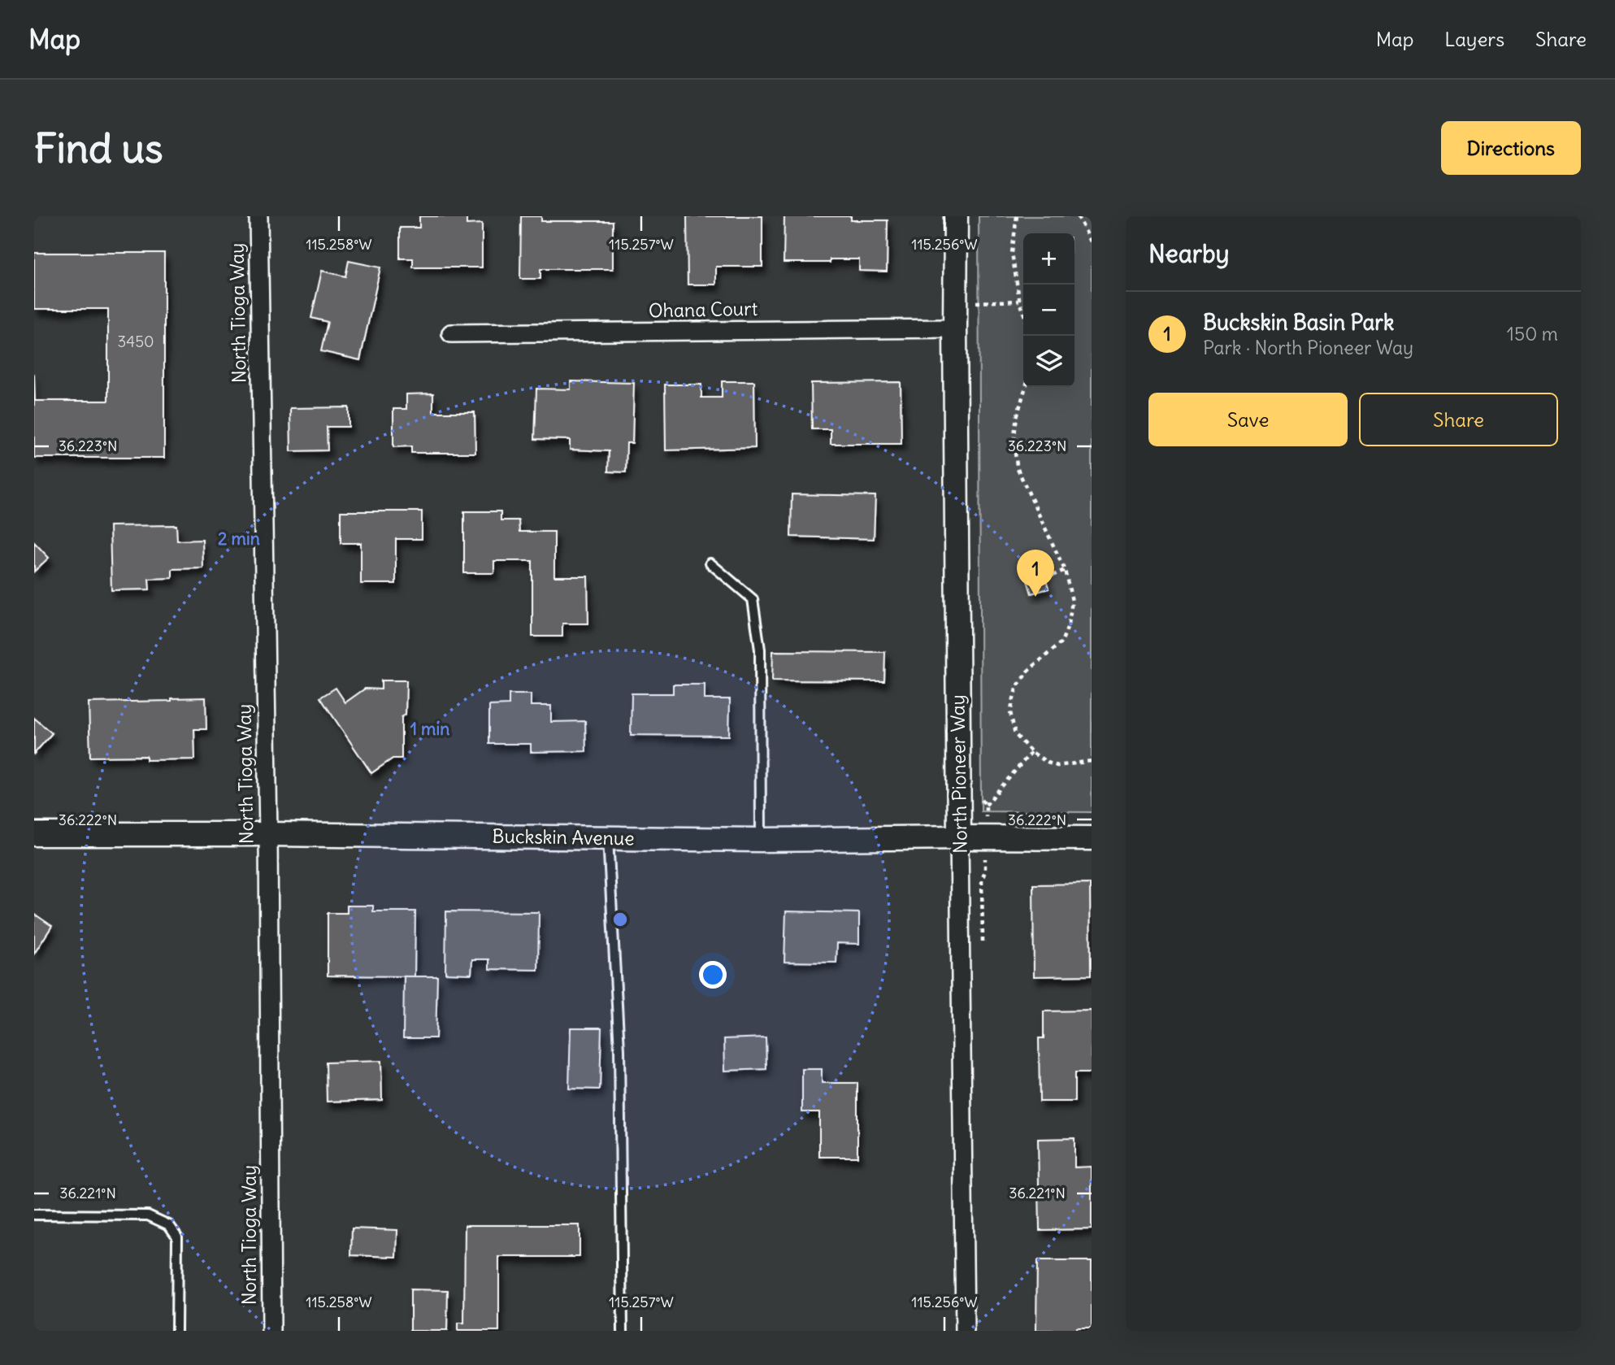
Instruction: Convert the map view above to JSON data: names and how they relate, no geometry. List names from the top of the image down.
{
  "streets": {
    "street": [
      "Ohana Court",
      "North Tioga Way",
      "North Pioneer Way",
      "Buckskin Avenue"
    ]
  },
  "crossings": [
    ["Ohana Court", "North Pioneer Way"],
    ["North Tioga Way", "Buckskin Avenue"],
    ["North Pioneer Way", "Buckskin Avenue"]
  ],
  "house_numbers": ["3450"],
  "page": {
    "header": "Map",
    "nav": ["Map", "Layers", "Share"],
    "buttons": [
      "Directions",
      ["Save", "Share"]
    ],
    "title": "Find us",
    "heading": "Nearby",
    "map_buttons": ["+", "−"],
    "list": [
      {
        "mark": "1",
        "name": "Buckskin Basin Park",
        "note": "Park · North Pioneer Way",
        "value": "150 m"
      }
    ],
    "pins": "1"
  },
  "coordinates": [
    "115.258°W",
    "115.257°W",
    "115.256°W",
    "36.223°N",
    "36.222°N",
    "36.221°N"
  ],
  "rings": ["2 min", "1 min"]
}
